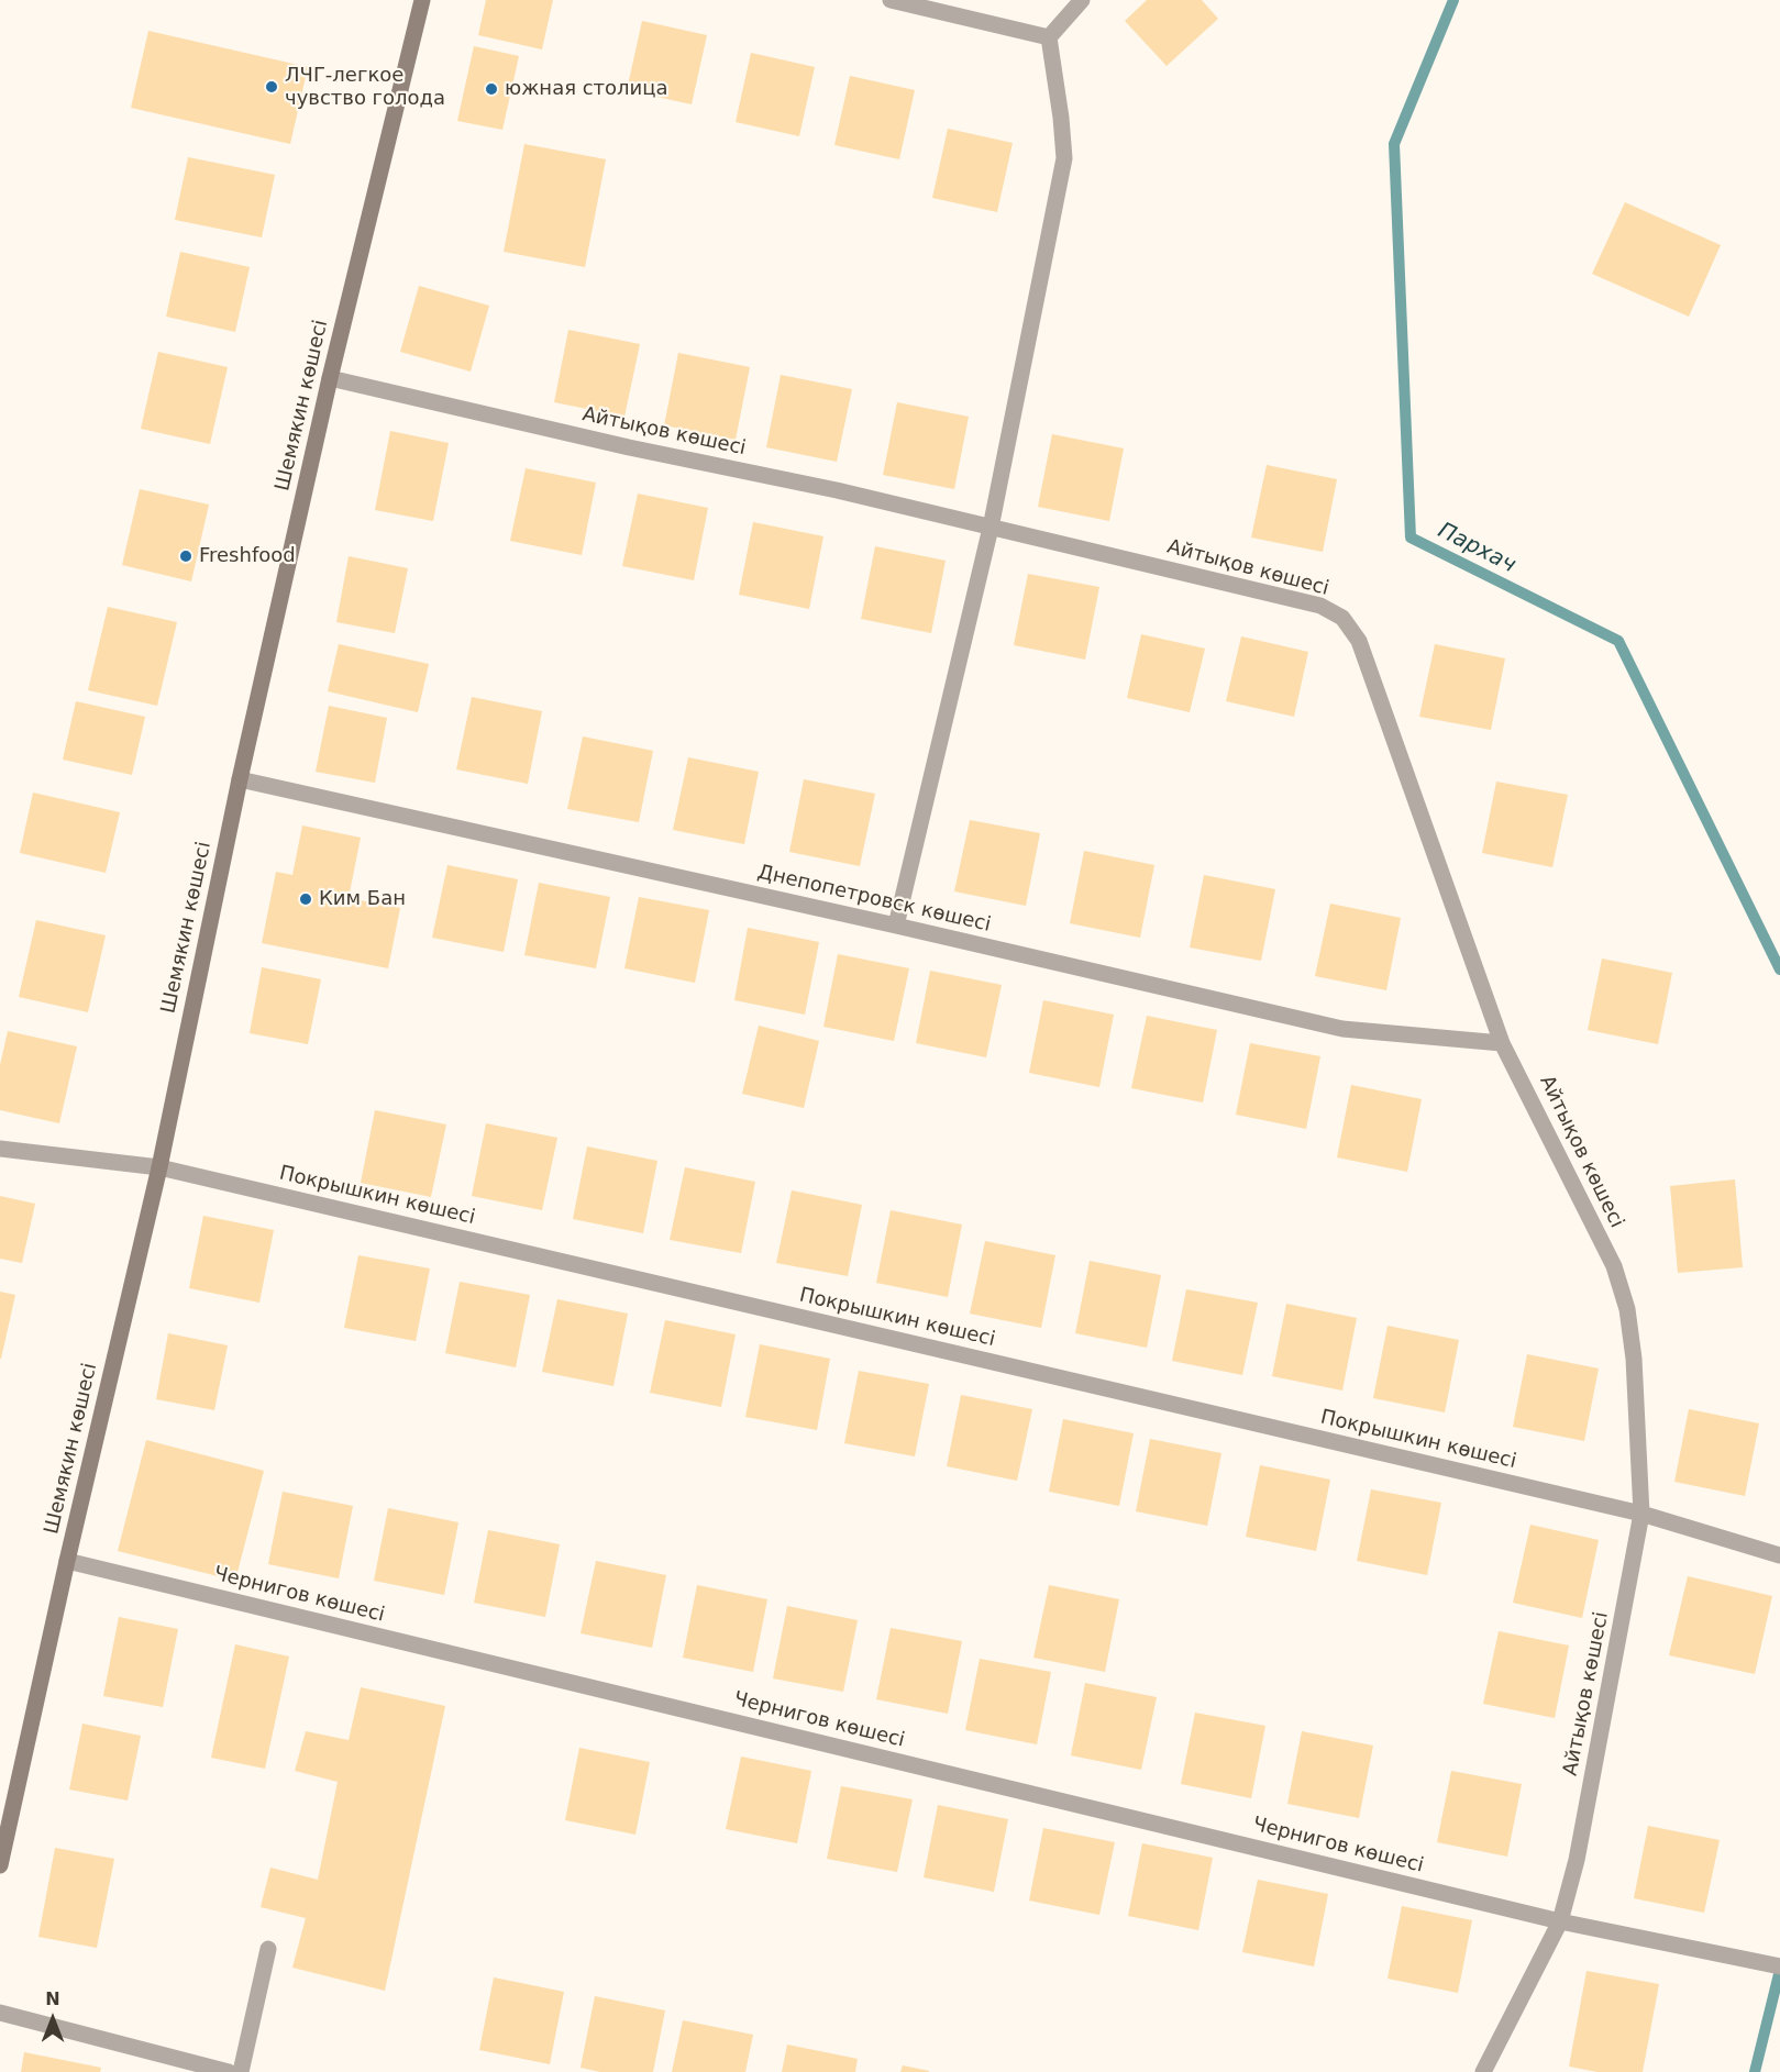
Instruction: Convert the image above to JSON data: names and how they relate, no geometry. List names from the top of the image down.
{
  "streets": {
    "main road": ["Шемякин көшесі"],
    "street": [
      "Айтықов көшесі",
      "Днепопетровск көшесі",
      "Покрышкин көшесі",
      "Чернигов көшесі"
    ]
  },
  "crossings": [
    ["Шемякин көшесі", "Айтықов көшесі"],
    ["Шемякин көшесі", "Днепопетровск көшесі"],
    ["Шемякин көшесі", "Покрышкин көшесі"],
    ["Шемякин көшесі", "Чернигов көшесі"],
    ["Айтықов көшесі", "Днепопетровск көшесі"],
    ["Айтықов көшесі", "Покрышкин көшесі"],
    ["Айтықов көшесі", "Чернигов көшесі"]
  ],
  "water": ["Пархач"],
  "places": [
    "ЛЧГ-легкое чувство голода",
    "южная столица",
    "Freshfood",
    "Ким Бан"
  ],
  "north": "top"
}
